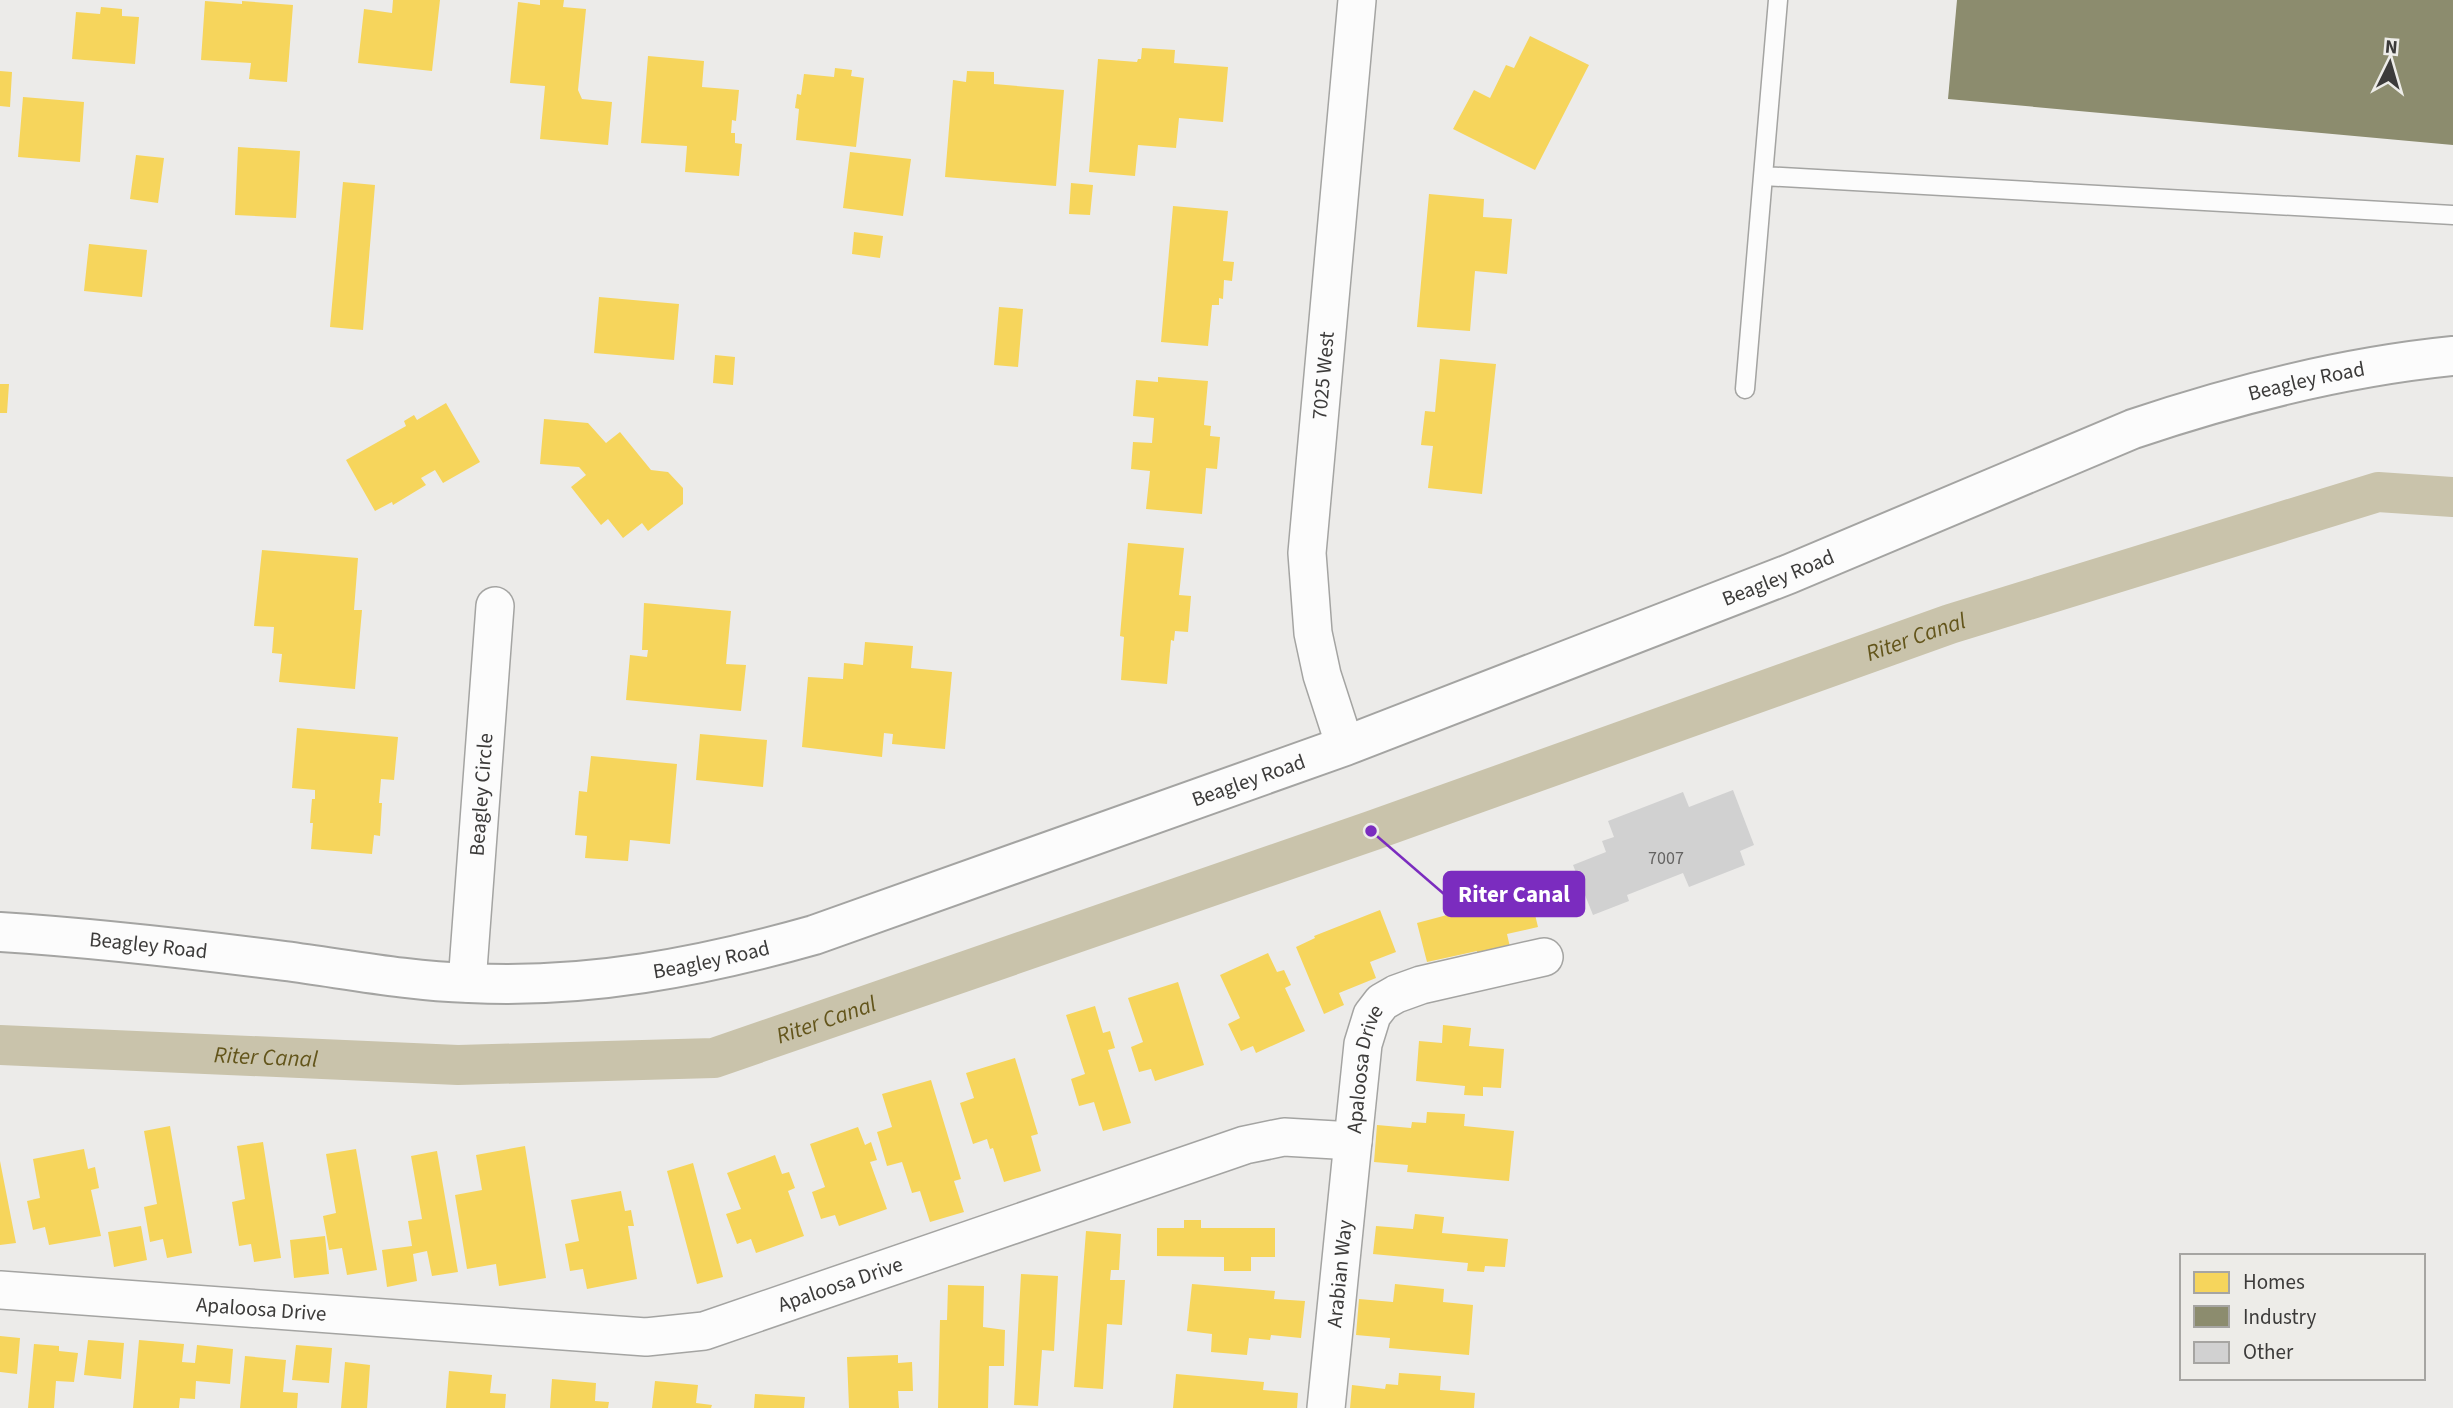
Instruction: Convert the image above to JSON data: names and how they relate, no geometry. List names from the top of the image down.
{
  "streets": {
    "street": [
      "7025 West",
      "Beagley Road",
      "Beagley Circle",
      "Apaloosa Drive",
      "Arabian Way"
    ]
  },
  "crossings": [
    ["7025 West", "Beagley Road"],
    ["Beagley Road", "Beagley Circle"],
    ["Apaloosa Drive", "Arabian Way"]
  ],
  "water": ["Riter Canal"],
  "places": ["Riter Canal"],
  "house_numbers": ["7007"],
  "legend": ["Homes", "Industry", "Other"],
  "north": "top"
}
